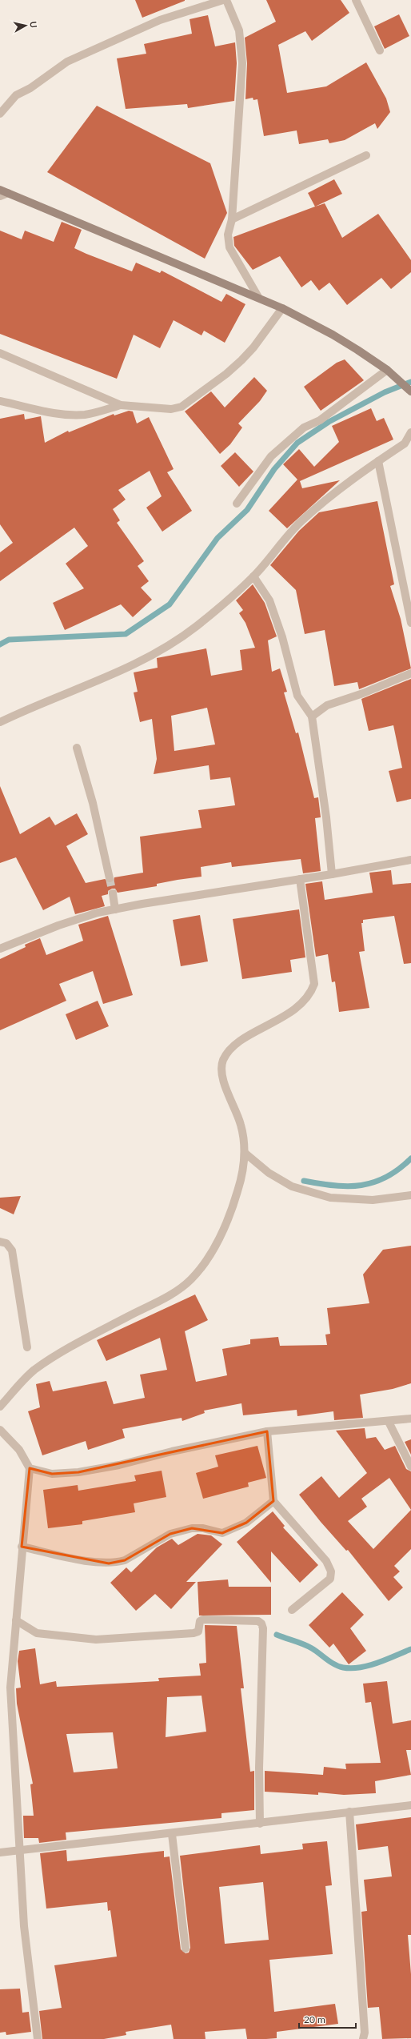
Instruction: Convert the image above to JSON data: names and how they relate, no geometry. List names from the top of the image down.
{
  "scale_bar": "20 m",
  "north": "right"
}
